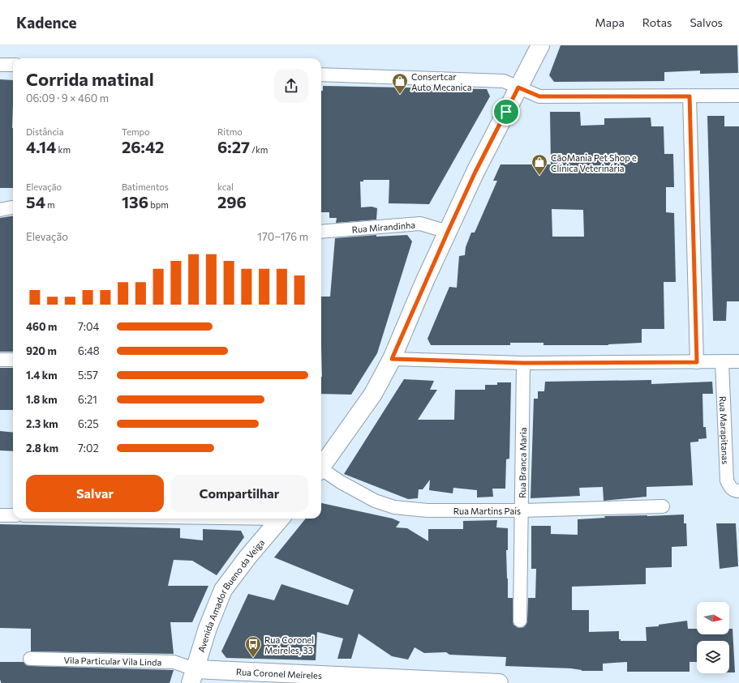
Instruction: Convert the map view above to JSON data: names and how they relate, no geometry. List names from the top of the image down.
{
  "streets": {
    "main road": ["Avenida Amador Bueno da Veiga", "Rua Coronel Meireles"],
    "street": [
      "Rua Mirandinha",
      "Rua Marapitanas",
      "Rua Branca Maria",
      "Rua Martins Pais",
      "Vila Particular Vila Linda"
    ]
  },
  "crossings": [
    ["Rua Branca Maria", "Rua Martins Pais"],
    ["Avenida Amador Bueno da Veiga", "Vila Particular Vila Linda"],
    ["Avenida Amador Bueno da Veiga", "Rua Coronel Meireles"],
    ["Vila Particular Vila Linda", "Rua Coronel Meireles"]
  ],
  "places": {
    "shop": ["Consertcar Auto Mecanica", "CãoMania Pet Shop e Clínica Veterinária"],
    "bus stop": ["Rua Coronel Meireles, 33"]
  },
  "north": "right",
  "page": {
    "header": "Kadence",
    "nav": ["Mapa", "Rotas", "Salvos"],
    "heading": ["Corrida matinal", "06:09 · 9 × 460 m"],
    "stats": [
      ["Distância", "4.14 km"],
      ["Tempo", "26:42"],
      ["Ritmo", "6:27 /km"],
      ["Elevação", "54 m"],
      ["Batimentos", "136 bpm"],
      ["kcal", "296"]
    ],
    "chart": ["Elevação", "170–176 m"],
    "list": [
      {
        "name": "460 m",
        "note": "7:04"
      },
      {
        "name": "920 m",
        "note": "6:48"
      },
      {
        "name": "1.4 km",
        "note": "5:57"
      },
      {
        "name": "1.8 km",
        "note": "6:21"
      },
      {
        "name": "2.3 km",
        "note": "6:25"
      },
      {
        "name": "2.8 km",
        "note": "7:02"
      }
    ],
    "buttons": ["Salvar", "Compartilhar"]
  }
}
